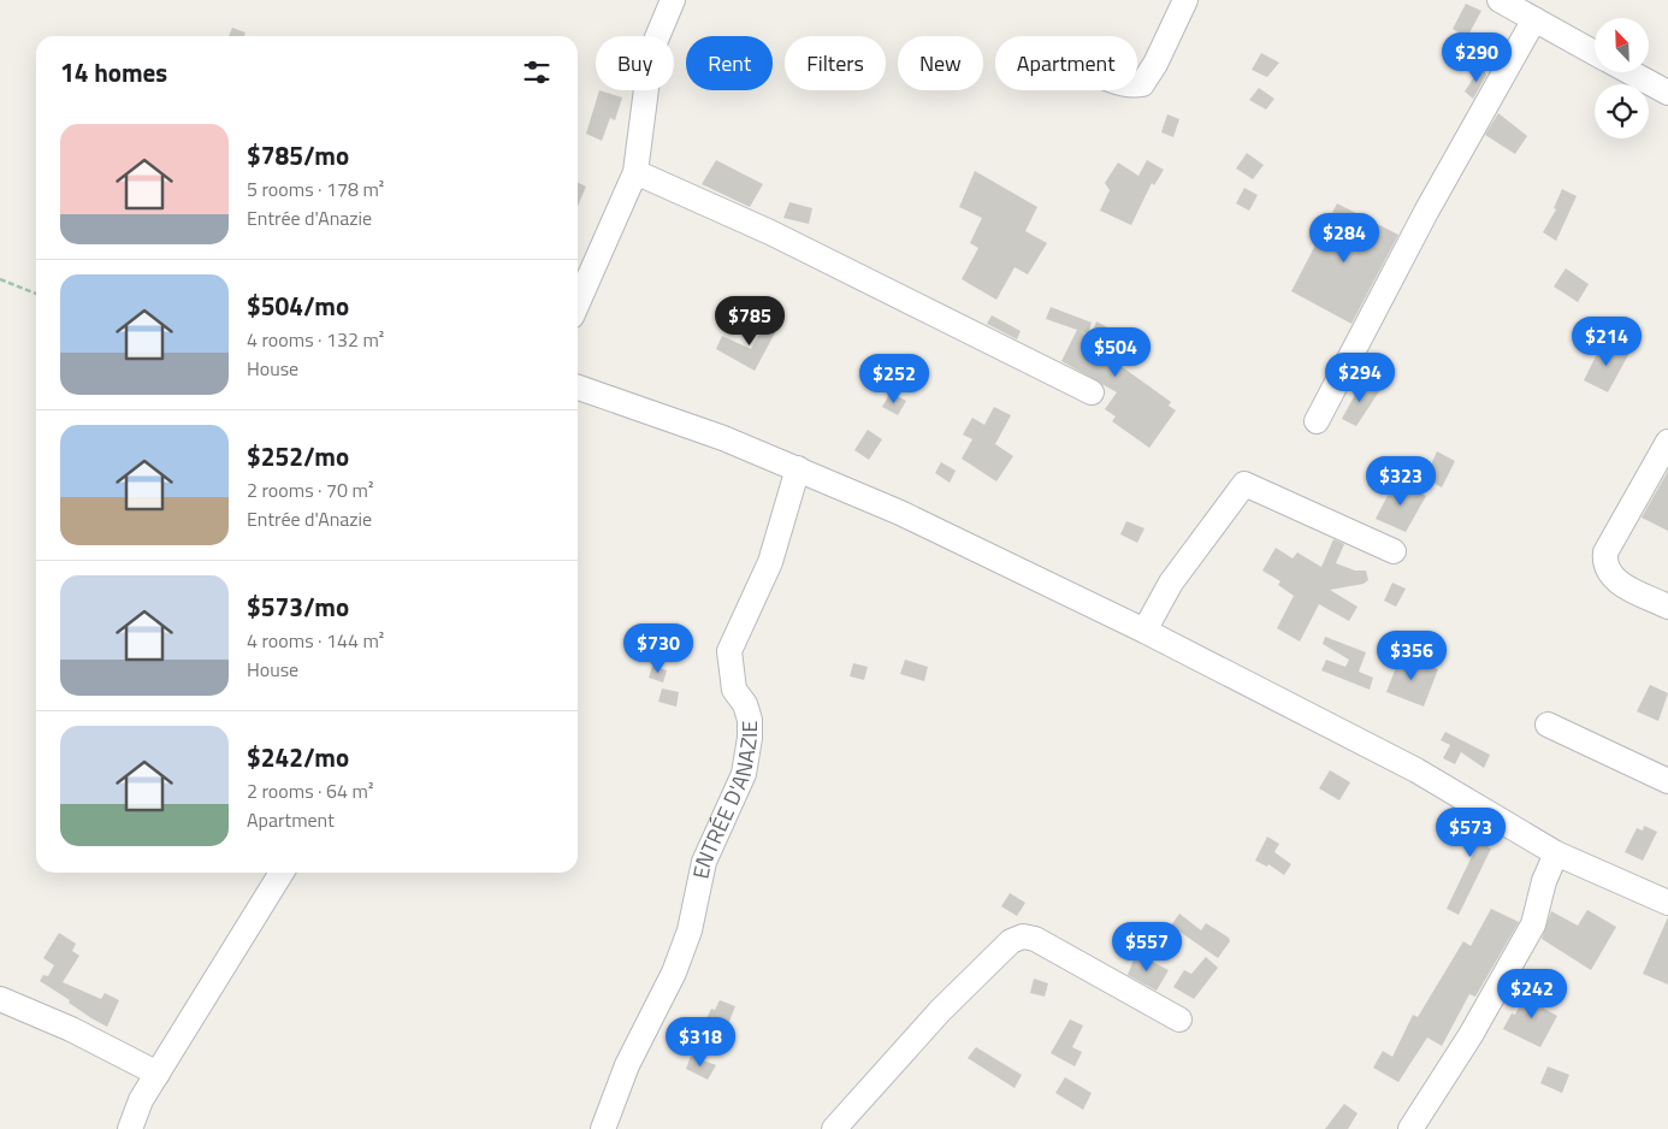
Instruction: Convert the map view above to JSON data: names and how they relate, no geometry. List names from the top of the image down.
{
  "streets": {
    "street": ["ENTRÉE D'ANAZIE"]
  },
  "north": "top left",
  "page": {
    "price": [
      "$290",
      "$284",
      "$785",
      "$214",
      "$504",
      "$294",
      "$252",
      "$323",
      "$730",
      "$356",
      "$573",
      "$557",
      "$242",
      "$318"
    ],
    "chip": [
      "Buy",
      "Rent",
      "Filters",
      "New",
      "Apartment"
    ],
    "heading": "14 homes",
    "list": [
      {
        "name": "$785/mo",
        "note": "5 rooms · 178 m² · Entrée d'Anazie"
      },
      {
        "name": "$504/mo",
        "note": "4 rooms · 132 m² · House"
      },
      {
        "name": "$252/mo",
        "note": "2 rooms · 70 m² · Entrée d'Anazie"
      },
      {
        "name": "$573/mo",
        "note": "4 rooms · 144 m² · House"
      },
      {
        "name": "$242/mo",
        "note": "2 rooms · 64 m² · Apartment"
      }
    ]
  }
}
